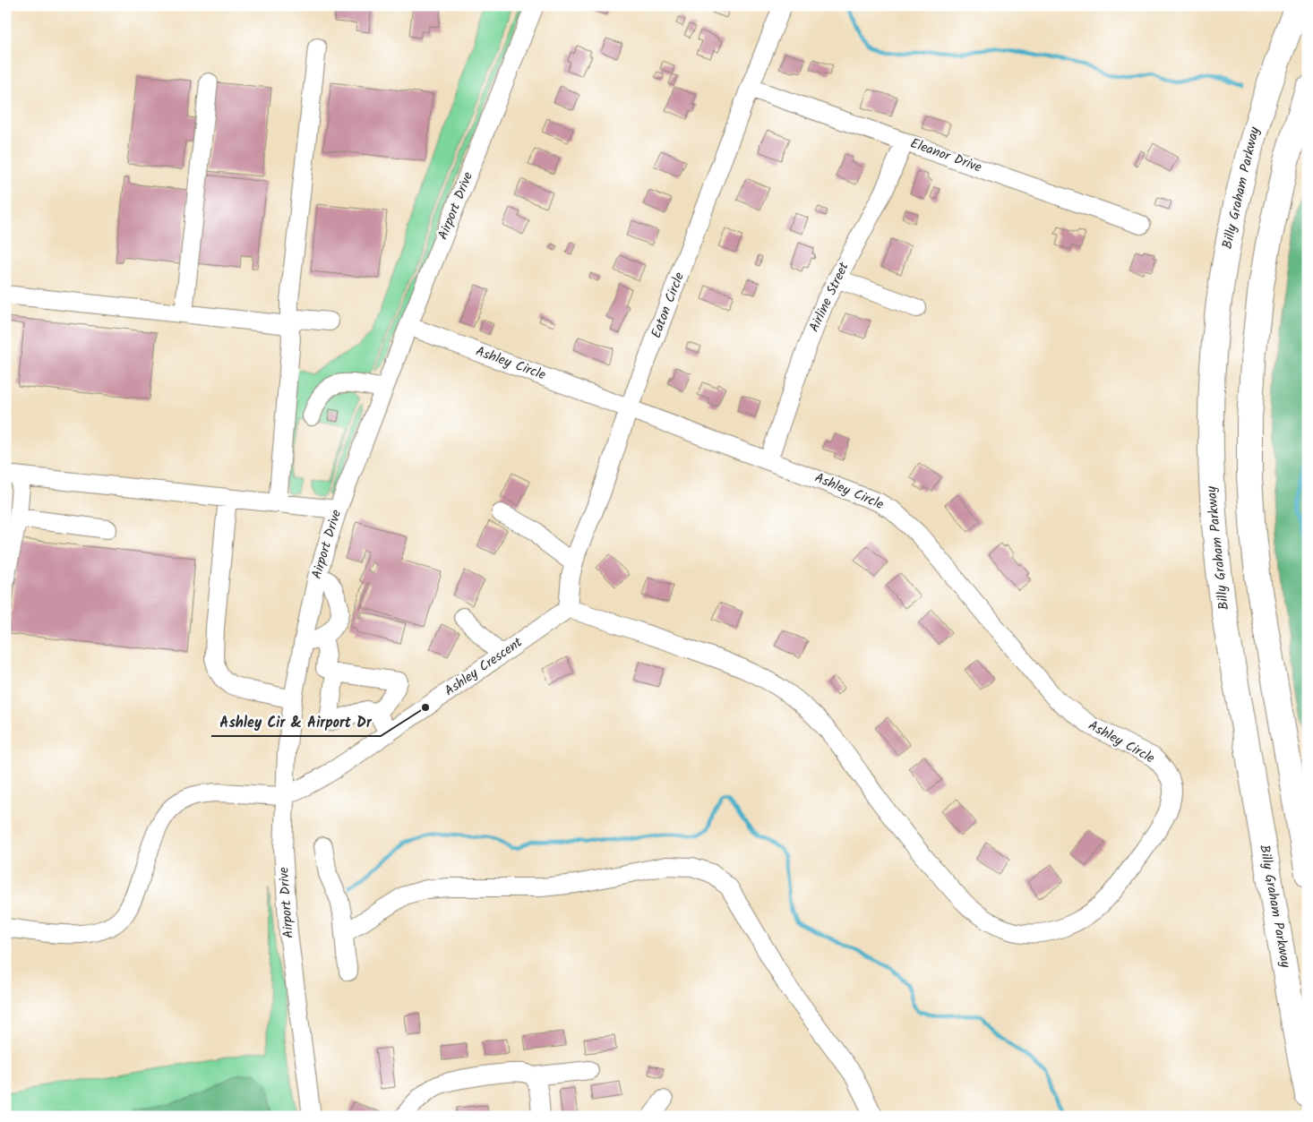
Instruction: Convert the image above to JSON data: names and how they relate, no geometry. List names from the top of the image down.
{
  "streets": {
    "highway": ["Billy Graham Parkway"],
    "street": [
      "Eleanor Drive",
      "Airport Drive",
      "Airline Street",
      "Eaton Circle",
      "Ashley Circle",
      "Ashley Crescent"
    ]
  },
  "crossings": [
    ["Eleanor Drive", "Airline Street"],
    ["Eleanor Drive", "Eaton Circle"],
    ["Airport Drive", "Ashley Circle"],
    ["Airport Drive", "Ashley Crescent"],
    ["Airline Street", "Ashley Circle"],
    ["Eaton Circle", "Ashley Circle"],
    ["Eaton Circle", "Ashley Crescent"],
    ["Ashley Circle", "Ashley Crescent"]
  ],
  "places": ["Ashley Cir & Airport Dr"]
}
